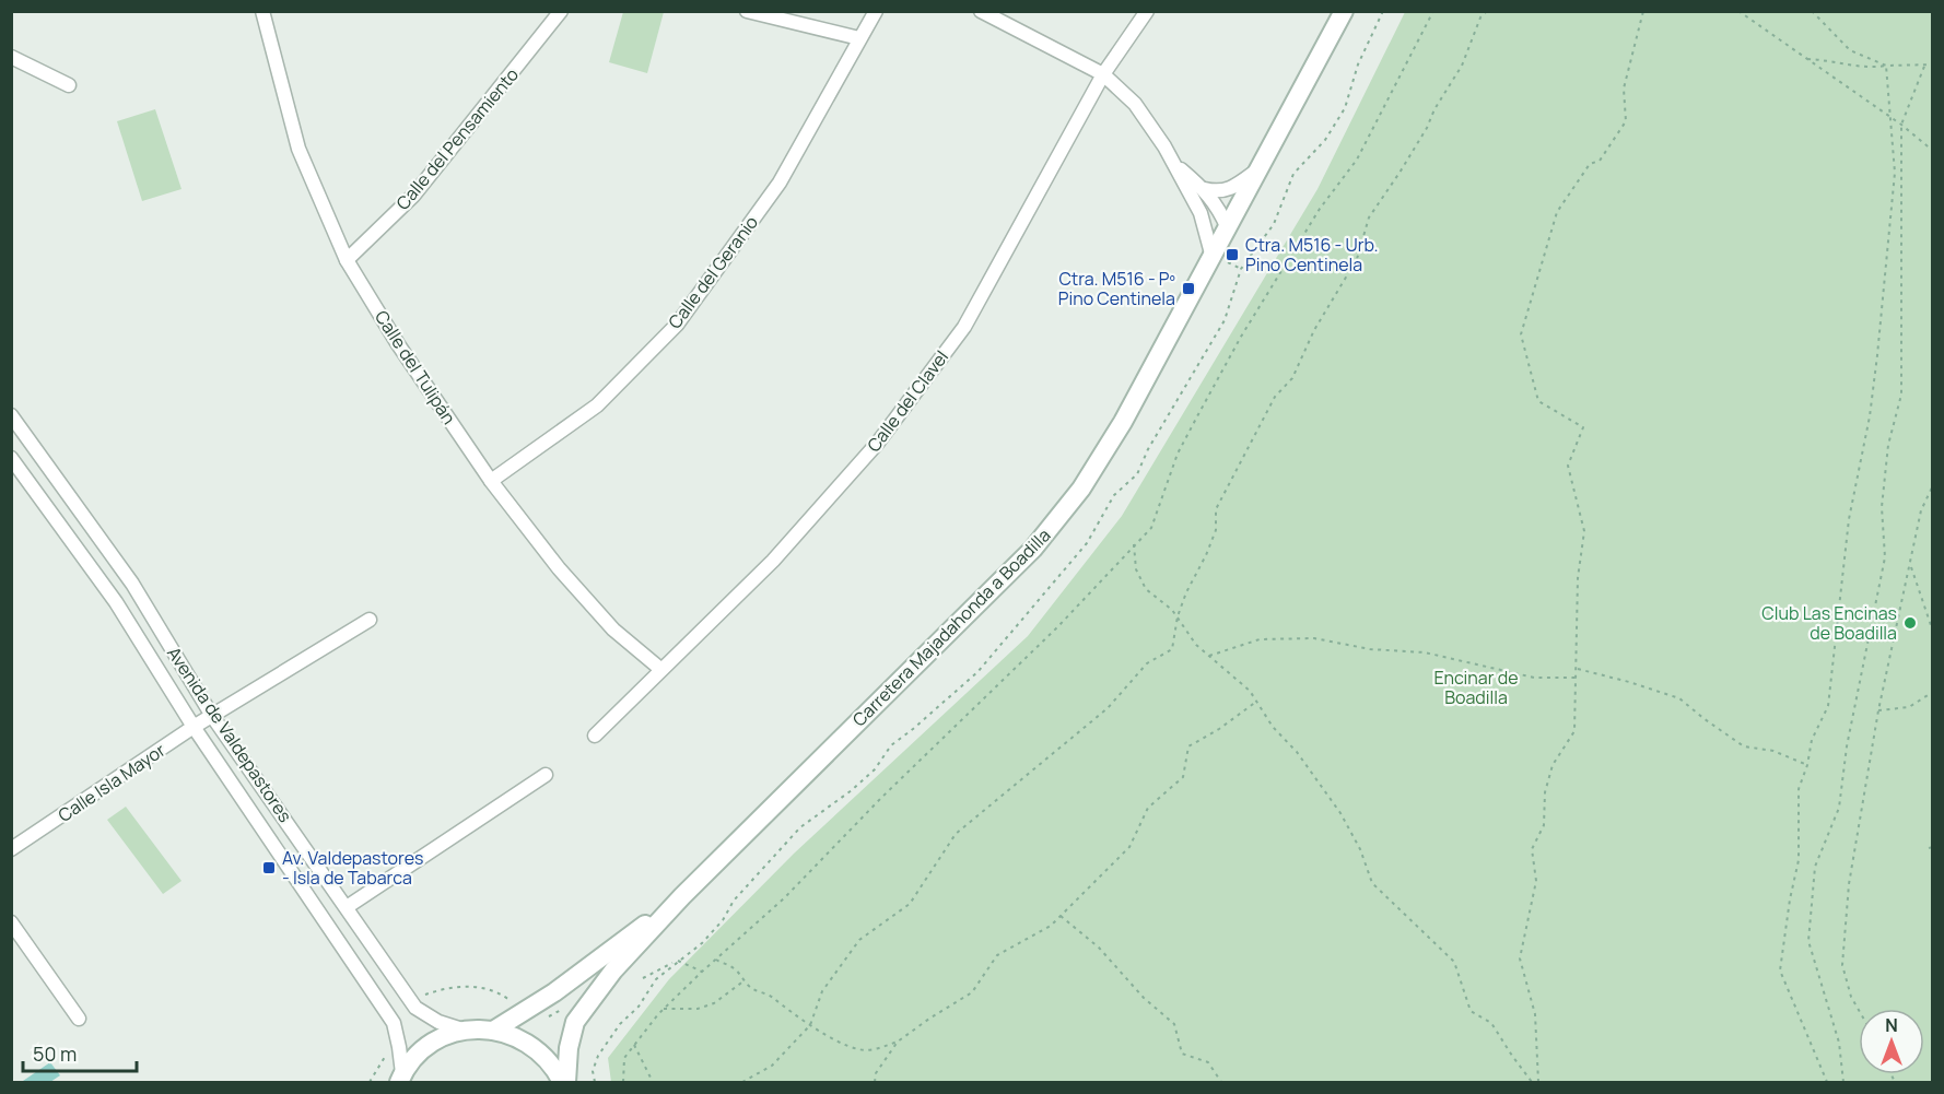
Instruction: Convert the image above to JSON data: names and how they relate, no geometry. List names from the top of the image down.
{
  "streets": {
    "street": [
      "Calle del Pensamiento",
      "Calle del Geranio",
      "Calle del Tulipán",
      "Calle del Clavel",
      "Carretera Majadahonda a Boadilla",
      "Avenida de Valdepastores",
      "Calle Isla Mayor"
    ]
  },
  "crossings": [
    ["Calle del Pensamiento", "Calle del Tulipán"],
    ["Calle del Geranio", "Calle del Tulipán"],
    ["Calle del Tulipán", "Calle del Clavel"],
    ["Avenida de Valdepastores", "Calle Isla Mayor"]
  ],
  "parks": ["Encinar de Boadilla"],
  "places": {
    "transit": ["Ctra. M516 - Urb. Pino Centinela", "Ctra. M516 - Pº Pino Centinela", "Av. Valdepastores - Isla de Tabarca"],
    "other": ["Club Las Encinas de Boadilla"]
  },
  "scale_bar": "50 m",
  "north": "top"
}
